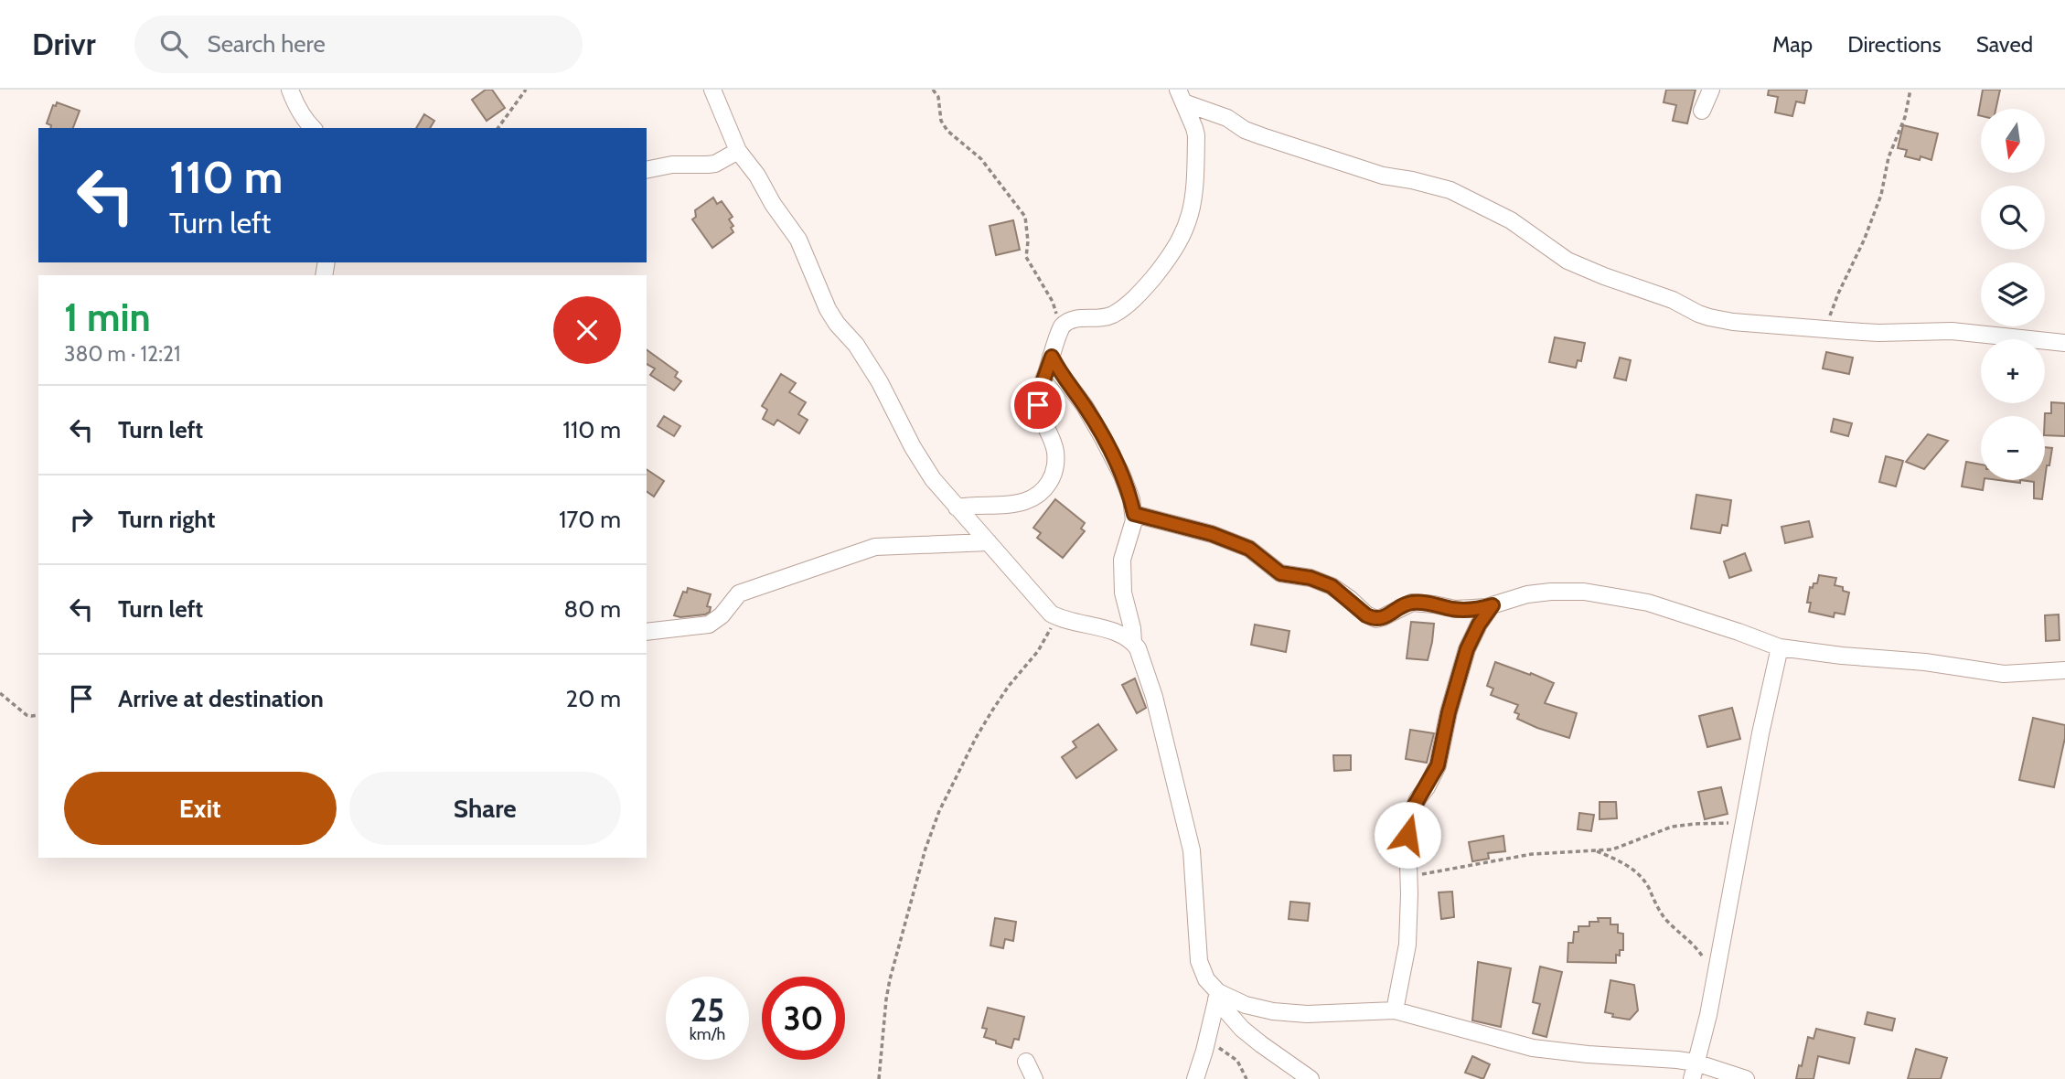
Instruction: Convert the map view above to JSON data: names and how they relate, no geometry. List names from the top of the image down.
{
  "north": "bottom",
  "page": {
    "header": "Drivr",
    "search": "Search here",
    "nav": ["Map", "Directions", "Saved"],
    "map_buttons": ["+", "−"],
    "turn": ["110 m", "Turn left"],
    "heading": ["1 min", "380 m · 12:21"],
    "list": [
      {
        "name": "Turn left",
        "value": "110 m"
      },
      {
        "name": "Turn right",
        "value": "170 m"
      },
      {
        "name": "Turn left",
        "value": "80 m"
      },
      {
        "name": "Arrive at destination",
        "value": "20 m"
      }
    ],
    "buttons": ["Exit", "Share"],
    "speed": "25 km/h",
    "limit": "30"
  }
}
